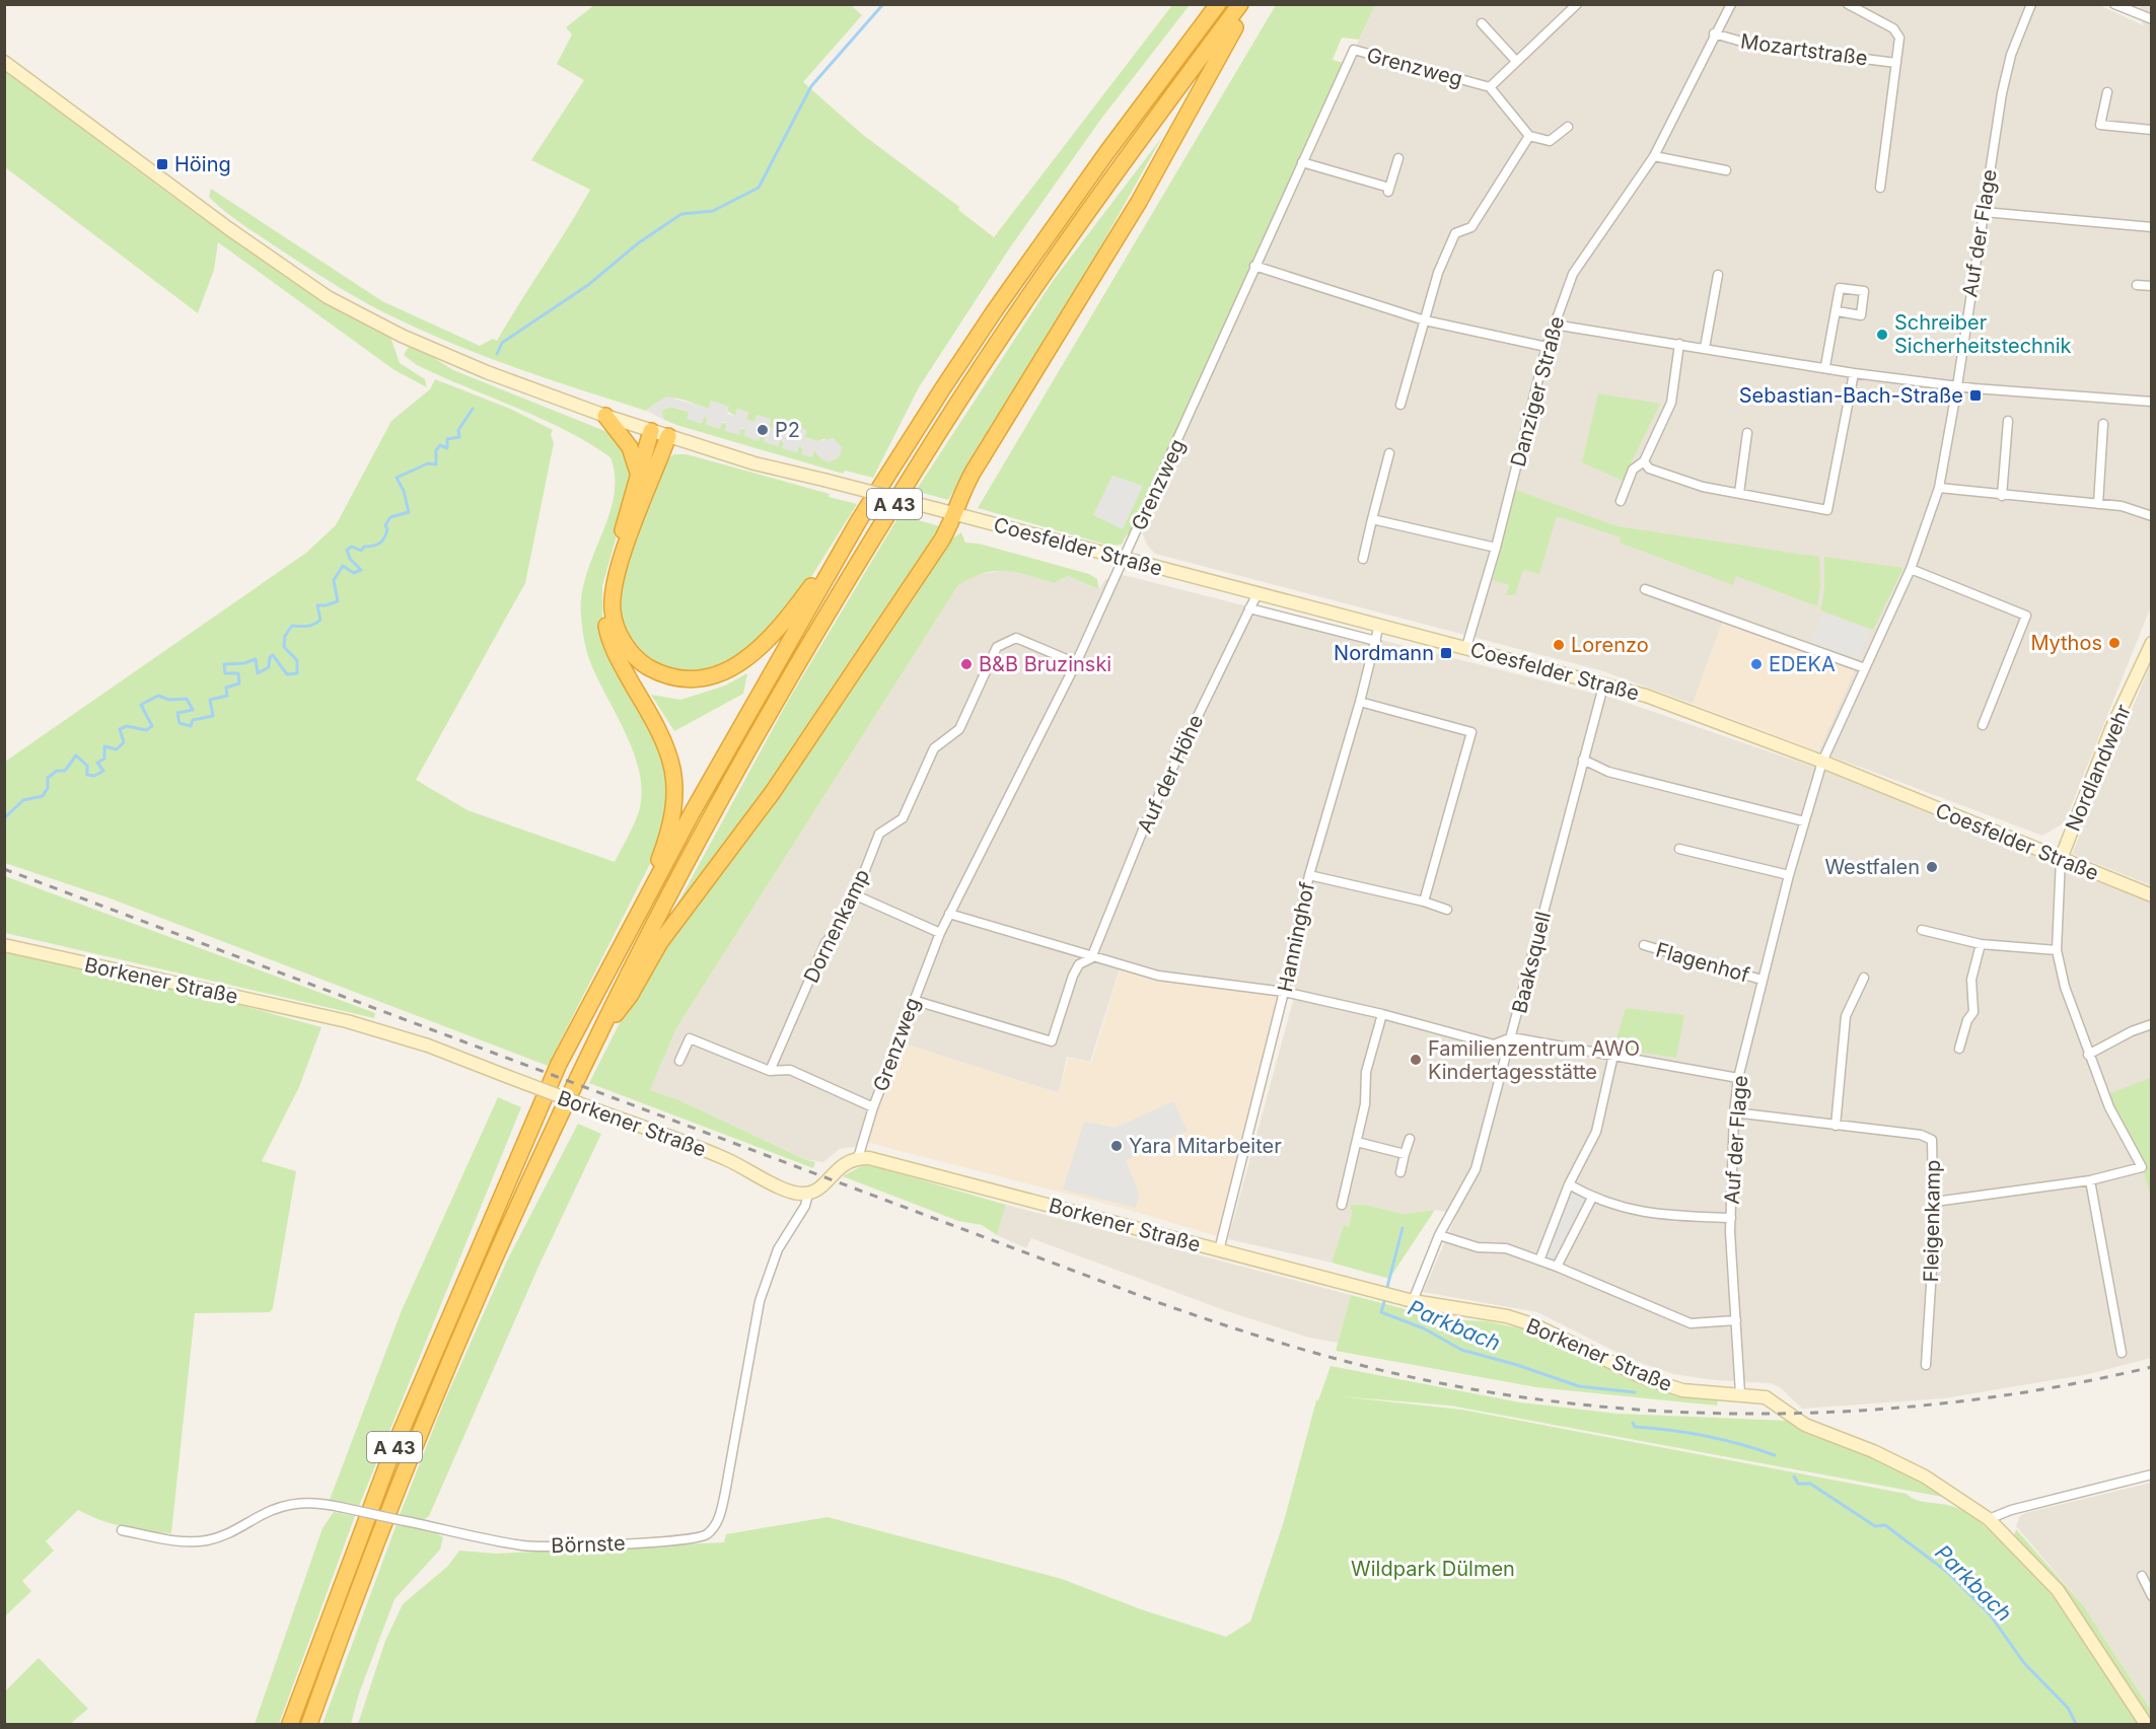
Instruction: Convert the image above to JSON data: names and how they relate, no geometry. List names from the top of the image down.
{
  "streets": {
    "highway": ["A 43"],
    "street": [
      "Mozartstraße",
      "Grenzweg",
      "Auf der Flage",
      "Danziger Straße",
      "Coesfelder Straße",
      "Nordlandwehr",
      "Auf der Höhe",
      "Dornenkamp",
      "Hanninghof",
      "Baaksquell",
      "Flagenhof",
      "Borkener Straße",
      "Fleigenkamp",
      "Börnste"
    ]
  },
  "crossings": [
    ["Mozartstraße", "Danziger Straße"],
    ["Grenzweg", "Coesfelder Straße"],
    ["Grenzweg", "Dornenkamp"],
    ["Grenzweg", "Borkener Straße"],
    ["Auf der Flage", "Coesfelder Straße"],
    ["Auf der Flage", "Flagenhof"],
    ["Auf der Flage", "Borkener Straße"],
    ["Auf der Flage", "Fleigenkamp"],
    ["Danziger Straße", "Coesfelder Straße"],
    ["Coesfelder Straße", "Nordlandwehr"],
    ["Coesfelder Straße", "Auf der Höhe"],
    ["Coesfelder Straße", "Hanninghof"],
    ["Coesfelder Straße", "Baaksquell"],
    ["Hanninghof", "Borkener Straße"],
    ["Baaksquell", "Borkener Straße"],
    ["Borkener Straße", "Börnste"]
  ],
  "water": ["Parkbach"],
  "parks": ["Wildpark Dülmen"],
  "places": {
    "transit": ["Höing", "Sebastian-Bach-Straße", "Nordmann"],
    "other": [
      "Schreiber Sicherheitstechnik",
      "P2",
      "Mythos",
      "Lorenzo",
      "B&B Bruzinski",
      "EDEKA",
      "Westfalen",
      "Familienzentrum AWO Kindertagesstätte",
      "Yara Mitarbeiter"
    ]
  }
}
